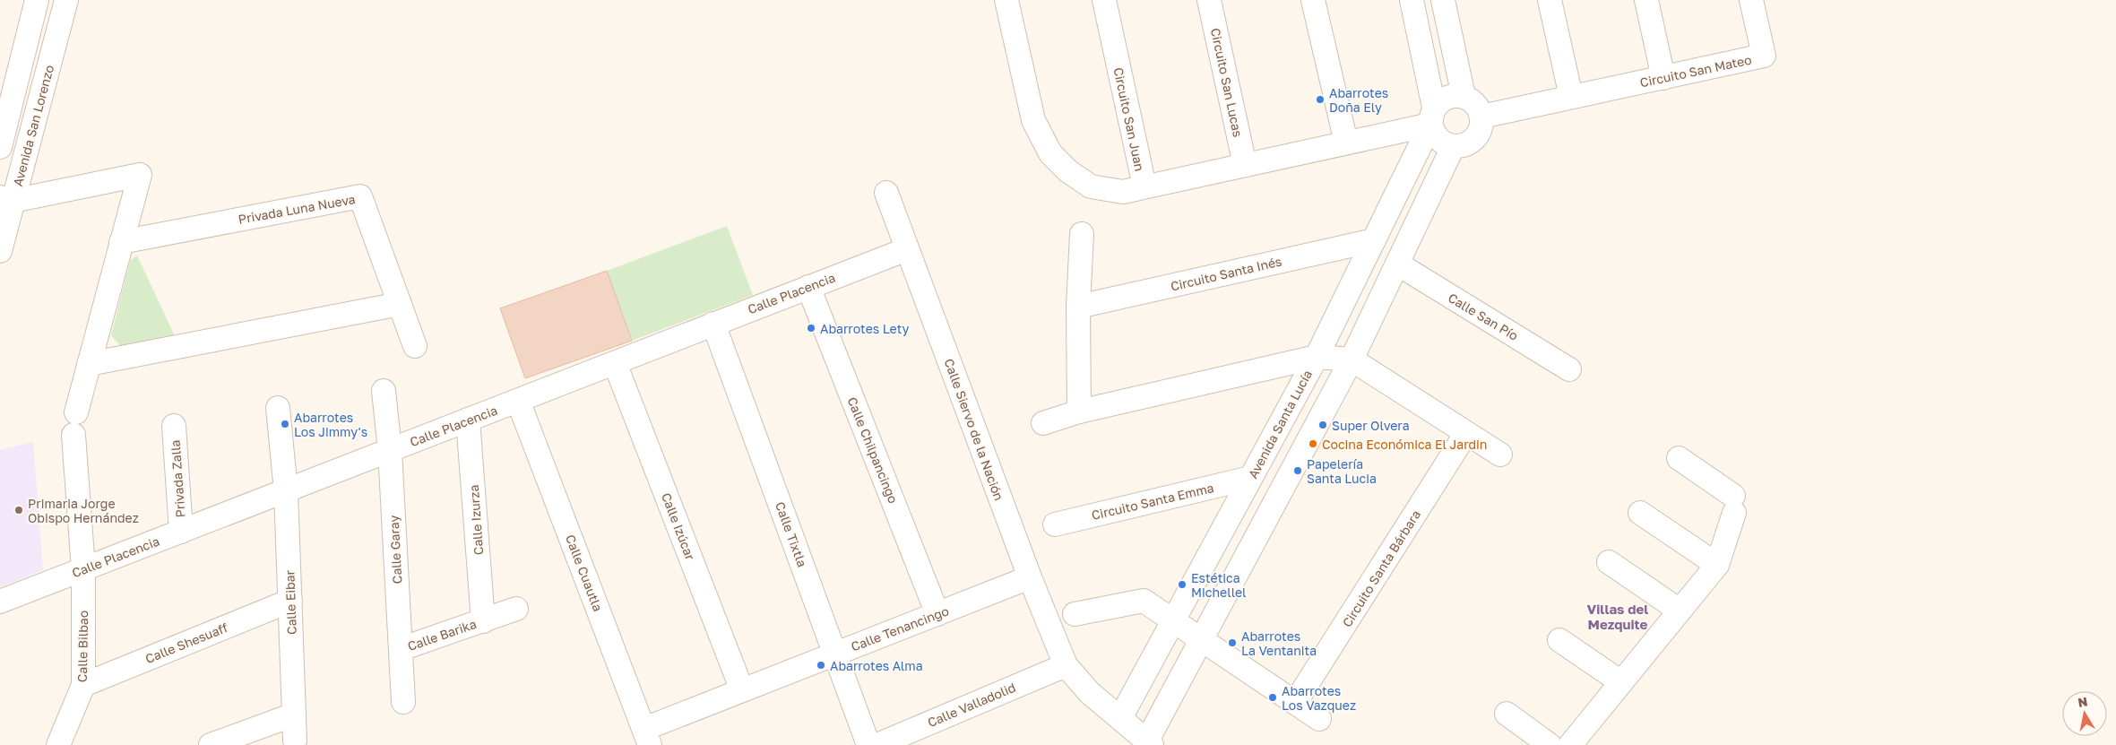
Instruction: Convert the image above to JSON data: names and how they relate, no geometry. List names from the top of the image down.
{
  "streets": {
    "street": [
      "Circuito San Mateo",
      "Circuito San Lucas",
      "Circuito San Juan",
      "Avenida San Lorenzo",
      "Privada Luna Nueva",
      "Circuito Santa Inés",
      "Calle Placencia",
      "Calle San Pío",
      "Avenida Santa Lucía",
      "Calle Siervo de la Nación",
      "Calle Chilpancingo",
      "Privada Zalla",
      "Circuito Santa Emma",
      "Calle Izurza",
      "Calle Izúcar",
      "Calle Tixtla",
      "Calle Garay",
      "Circuito Santa Bárbara",
      "Calle Cuautla",
      "Calle Eibar",
      "Calle Tenancingo",
      "Calle Barika",
      "Calle Shesuaff",
      "Calle Bilbao",
      "Calle Valladolid"
    ]
  },
  "crossings": [
    ["Circuito San Mateo", "Avenida Santa Lucía"],
    ["Circuito Santa Inés", "Avenida Santa Lucía"],
    ["Calle Placencia", "Calle Siervo de la Nación"],
    ["Calle Placencia", "Calle Chilpancingo"],
    ["Calle Placencia", "Privada Zalla"],
    ["Calle Placencia", "Calle Izurza"],
    ["Calle Placencia", "Calle Izúcar"],
    ["Calle Placencia", "Calle Tixtla"],
    ["Calle Placencia", "Calle Garay"],
    ["Calle Placencia", "Calle Cuautla"],
    ["Calle Placencia", "Calle Eibar"],
    ["Calle Placencia", "Calle Bilbao"],
    ["Avenida Santa Lucía", "Calle Siervo de la Nación"],
    ["Avenida Santa Lucía", "Circuito Santa Emma"],
    ["Calle Siervo de la Nación", "Calle Tenancingo"],
    ["Calle Siervo de la Nación", "Calle Valladolid"],
    ["Calle Chilpancingo", "Calle Tenancingo"],
    ["Calle Izurza", "Calle Barika"],
    ["Calle Izúcar", "Calle Tenancingo"],
    ["Calle Tixtla", "Calle Tenancingo"],
    ["Calle Garay", "Calle Barika"],
    ["Calle Cuautla", "Calle Tenancingo"],
    ["Calle Eibar", "Calle Shesuaff"],
    ["Calle Shesuaff", "Calle Bilbao"]
  ],
  "districts": ["Villas del Mezquite"],
  "places": [
    "Abarrotes Doña Ely",
    "Abarrotes Lety",
    "Abarrotes Los Jimmy's",
    "Super Olvera",
    "Cocina Económica El Jardin",
    "Papelería Santa Lucia",
    "Primaria Jorge Obispo Hernández",
    "Estética Michellel",
    "Abarrotes La Ventanita",
    "Abarrotes Alma",
    "Abarrotes Los Vazquez"
  ],
  "north": "top"
}
